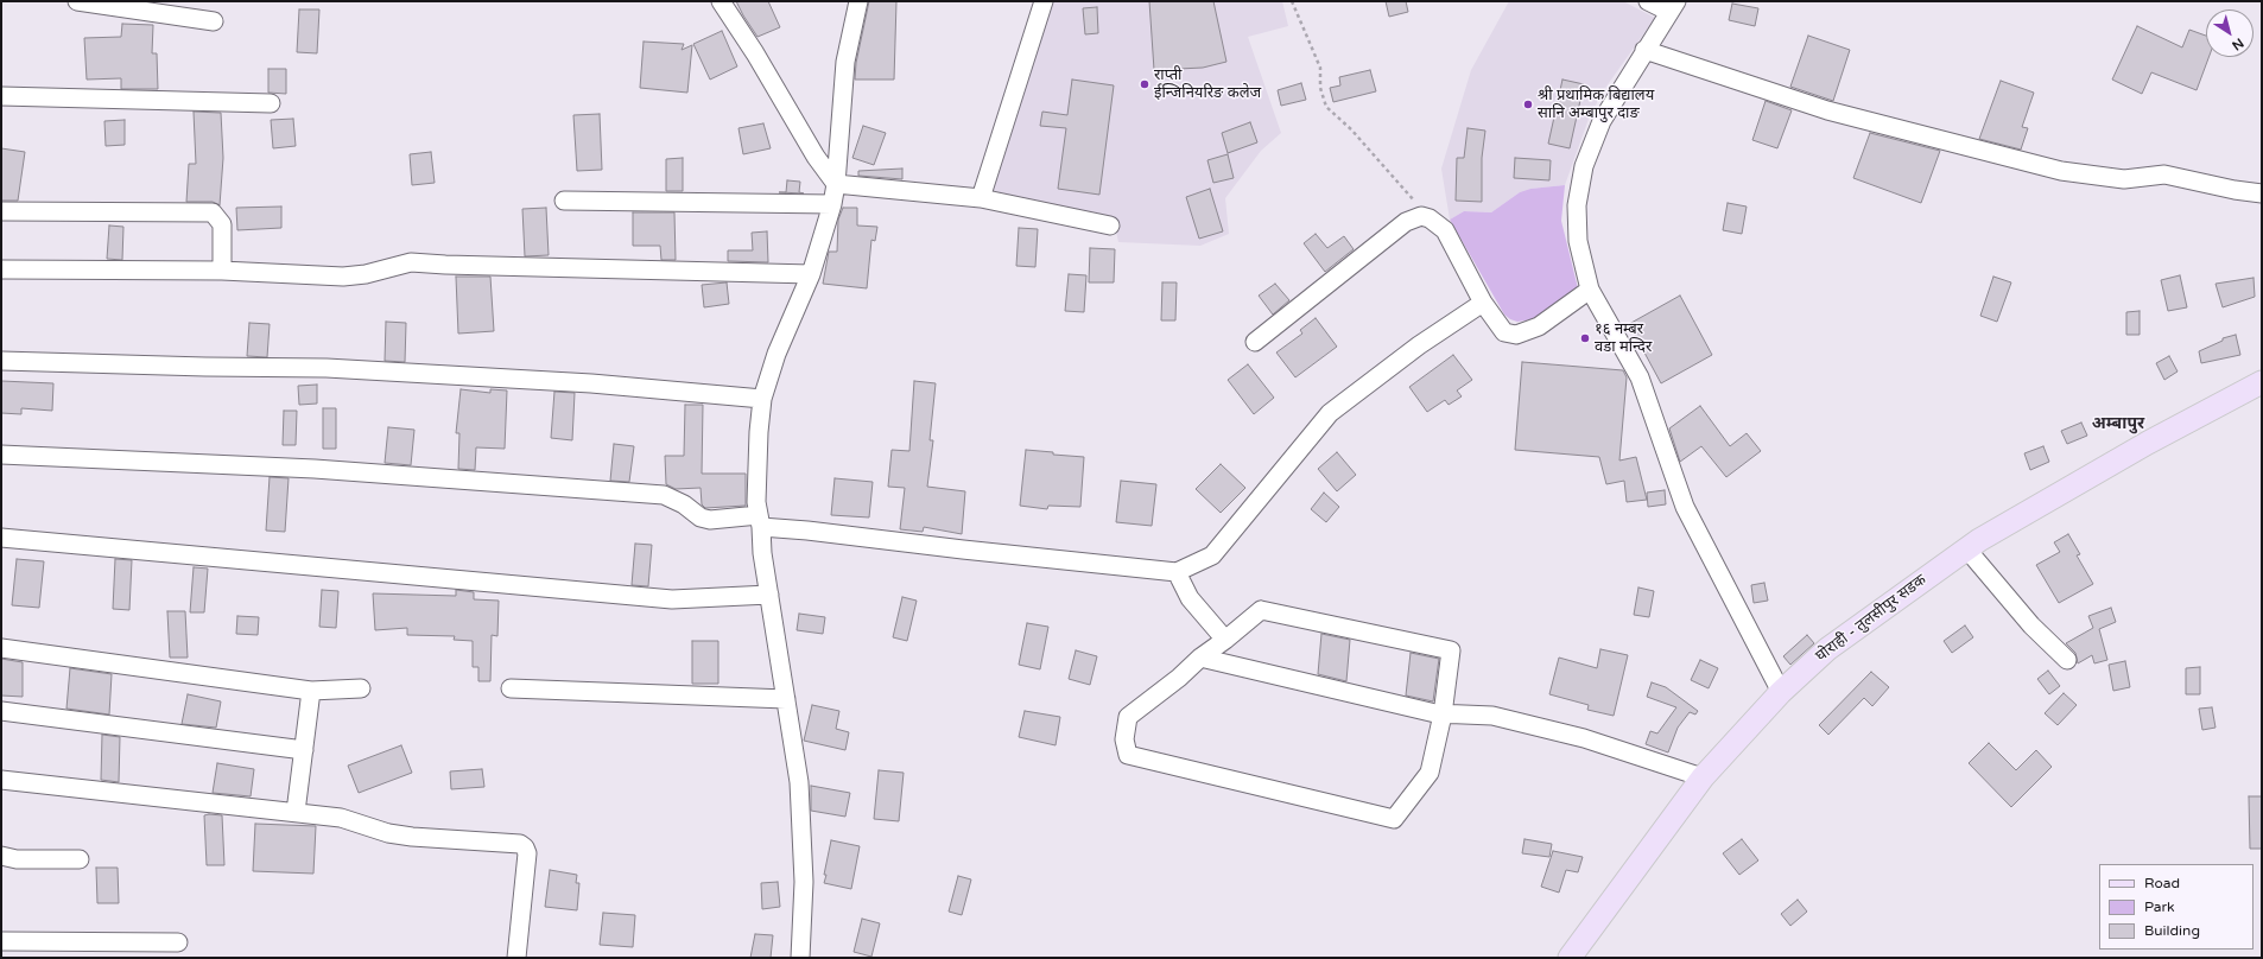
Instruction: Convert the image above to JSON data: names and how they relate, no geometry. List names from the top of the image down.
{
  "streets": {
    "main road": ["घोराही - तुलसीपुर सडक"]
  },
  "districts": ["अम्बापुर"],
  "places": ["राप्ती ईन्जिनियरिङ कलेज", "श्री प्रथामिक बिद्यालय सानि अम्बापुर दाङ", "१६ नम्बर वडा मन्दिर"],
  "legend": ["Road", "Park", "Building"],
  "north": "bottom right"
}
